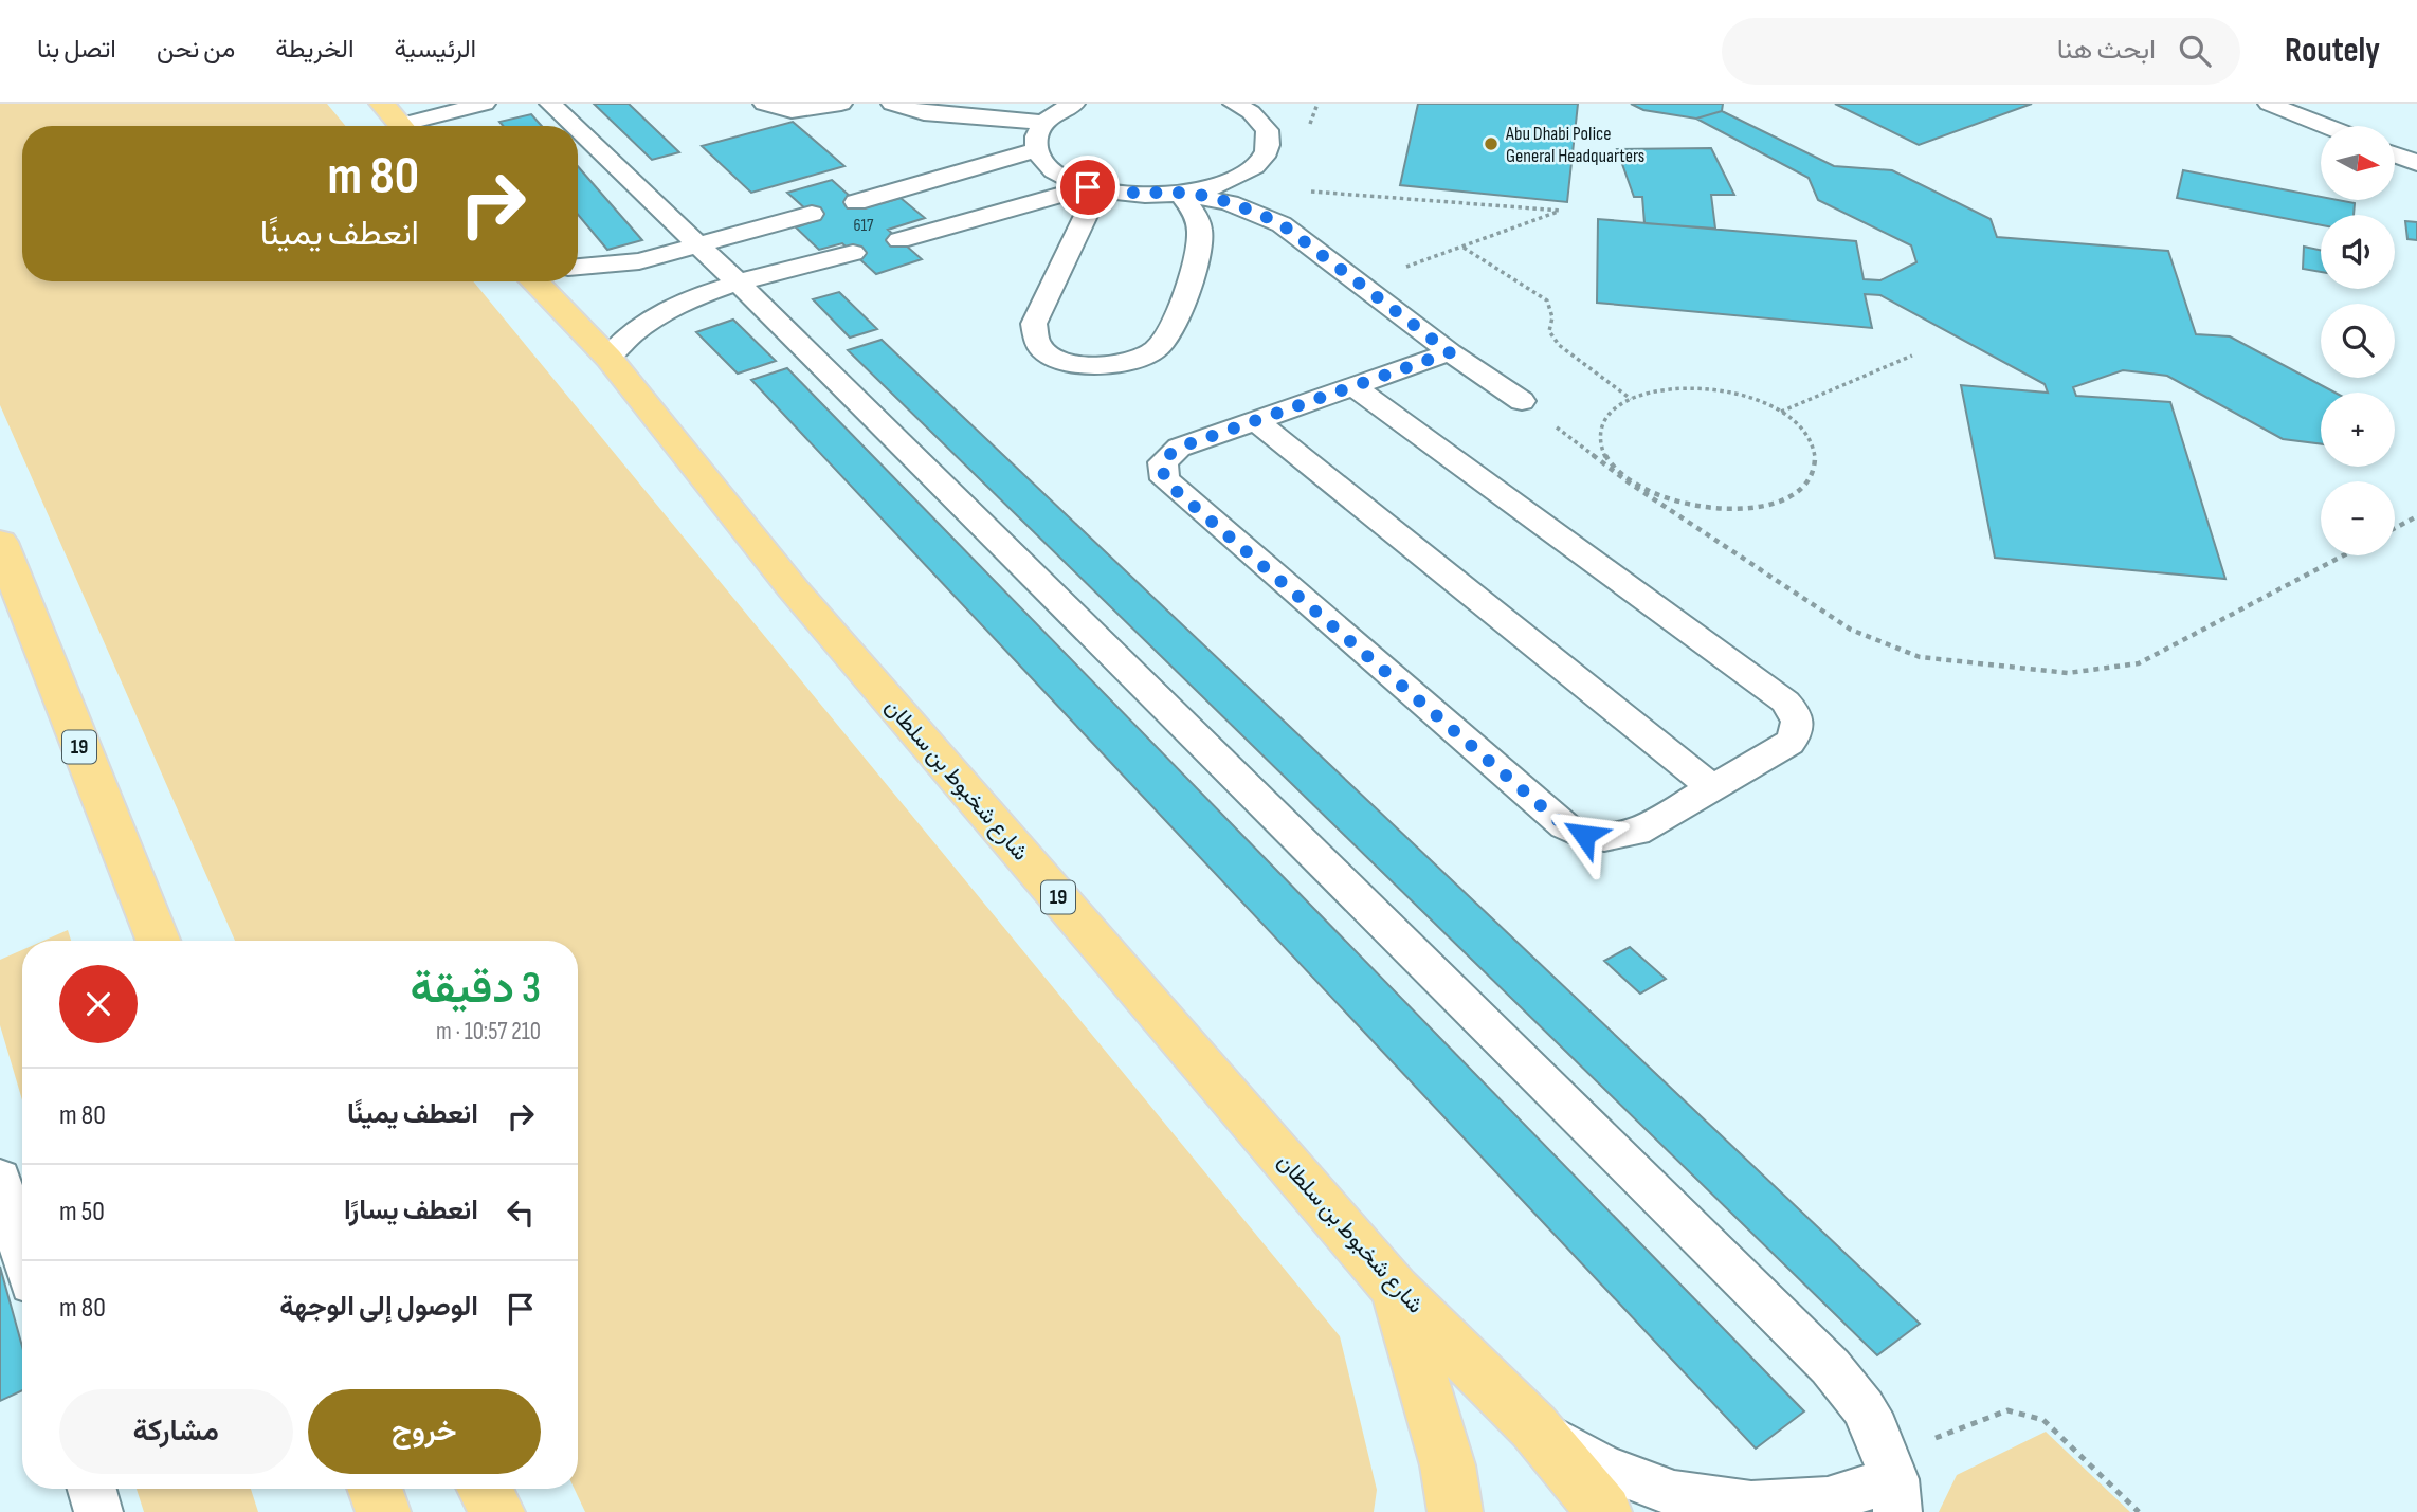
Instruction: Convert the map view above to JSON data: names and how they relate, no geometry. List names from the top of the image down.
{
  "streets": {
    "main road": ["19", "شارع شخبوط بن سلطان"]
  },
  "places": ["Abu Dhabi Police General Headquarters"],
  "house_numbers": ["617"],
  "north": "right",
  "page": {
    "header": "Routely",
    "search": "ابحث هنا",
    "nav": [
      "الرئيسية",
      "الخريطة",
      "من نحن",
      "اتصل بنا"
    ],
    "map_buttons": ["+", "−"],
    "turn": ["80 m", "انعطف يمينًا"],
    "heading": ["3 دقيقة", "210 m · 10:57"],
    "list": [
      {
        "name": "انعطف يمينًا",
        "value": "80 m"
      },
      {
        "name": "انعطف يسارًا",
        "value": "50 m"
      },
      {
        "name": "الوصول إلى الوجهة",
        "value": "80 m"
      }
    ],
    "buttons": ["خروج", "مشاركة"]
  }
}
